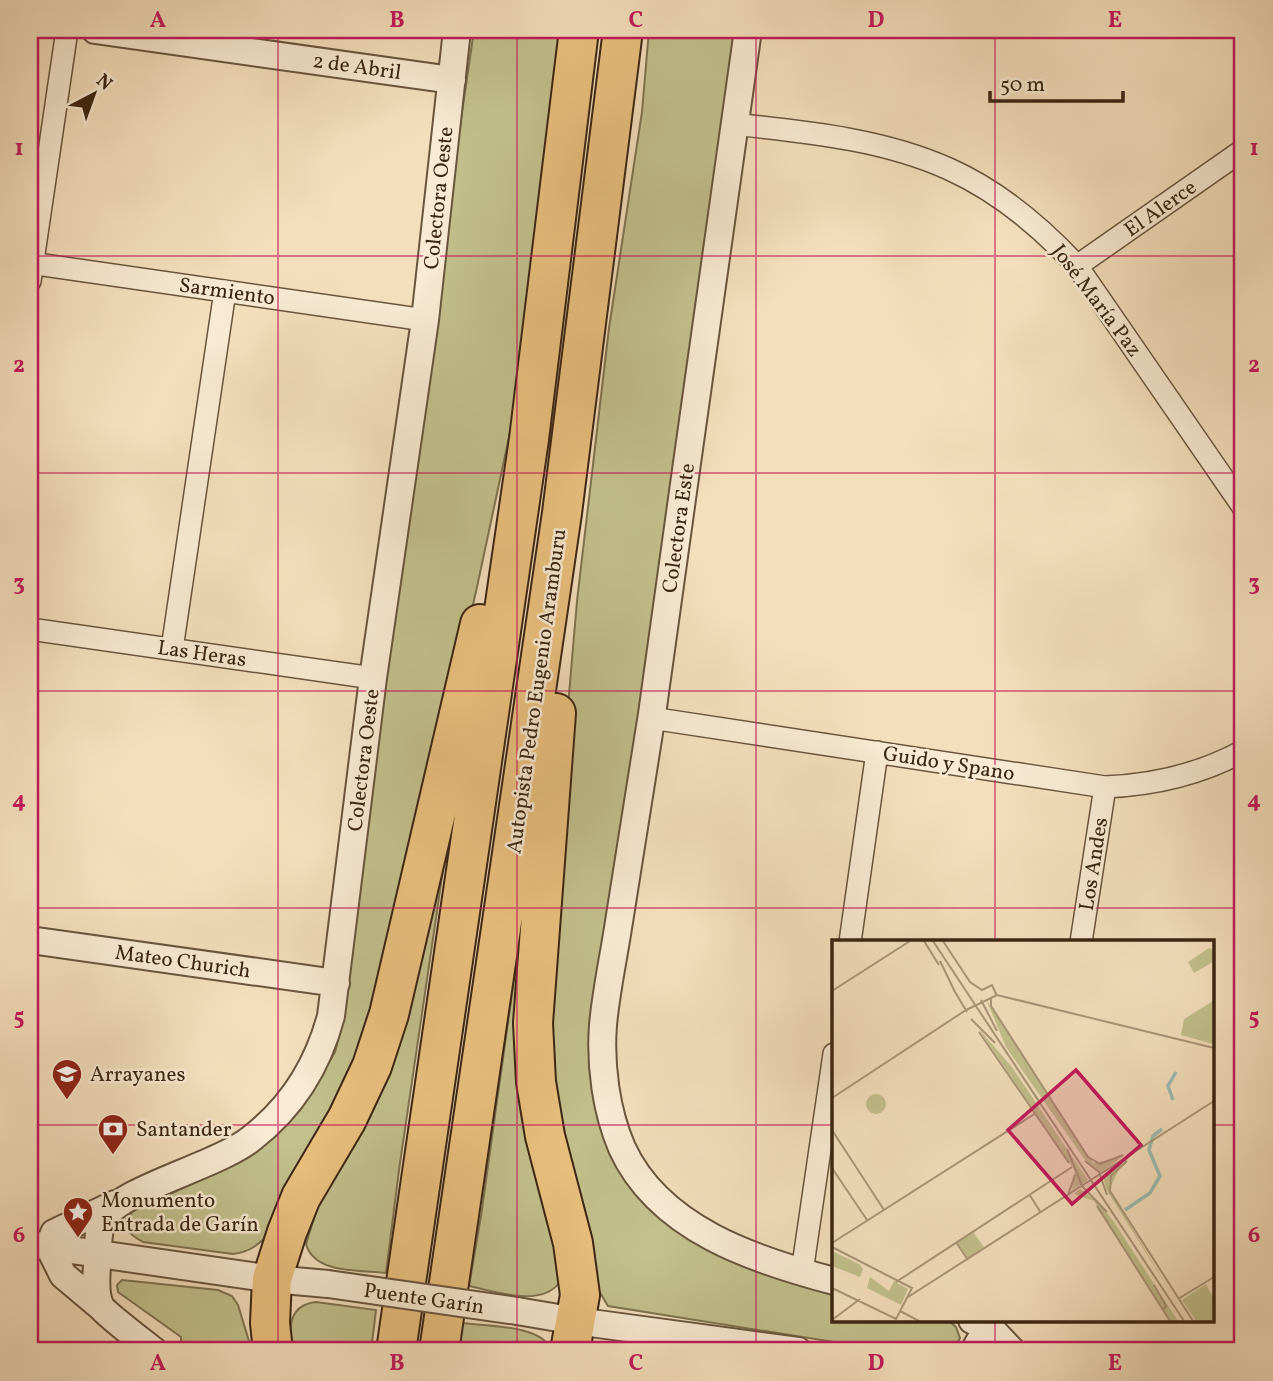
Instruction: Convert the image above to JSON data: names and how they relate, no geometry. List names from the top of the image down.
{
  "streets": {
    "highway": ["Autopista Pedro Eugenio Aramburu"],
    "street": [
      "2 de Abril",
      "Colectora Oeste",
      "El Alerce",
      "Sarmiento",
      "José María Paz",
      "Colectora Este",
      "Las Heras",
      "Guido y Spano",
      "Los Andes",
      "Mateo Churich",
      "Puente Garín"
    ]
  },
  "crossings": [
    ["2 de Abril", "Colectora Oeste"],
    ["Colectora Oeste", "Sarmiento"],
    ["Colectora Oeste", "Las Heras"],
    ["Colectora Oeste", "Mateo Churich"],
    ["Colectora Oeste", "Puente Garín"],
    ["El Alerce", "José María Paz"],
    ["José María Paz", "Colectora Este"],
    ["Colectora Este", "Guido y Spano"],
    ["Guido y Spano", "Los Andes"]
  ],
  "places": {
    "school or university": ["Arrayanes"],
    "bank": ["Santander"],
    "place": ["Monumento Entrada de Garín"]
  },
  "scale_bar": "50 m",
  "north": "top right",
  "grid": {
    "columns": [
      "A",
      "B",
      "C",
      "D",
      "E"
    ],
    "rows": [
      "1",
      "2",
      "3",
      "4",
      "5",
      "6"
    ]
  }
}
